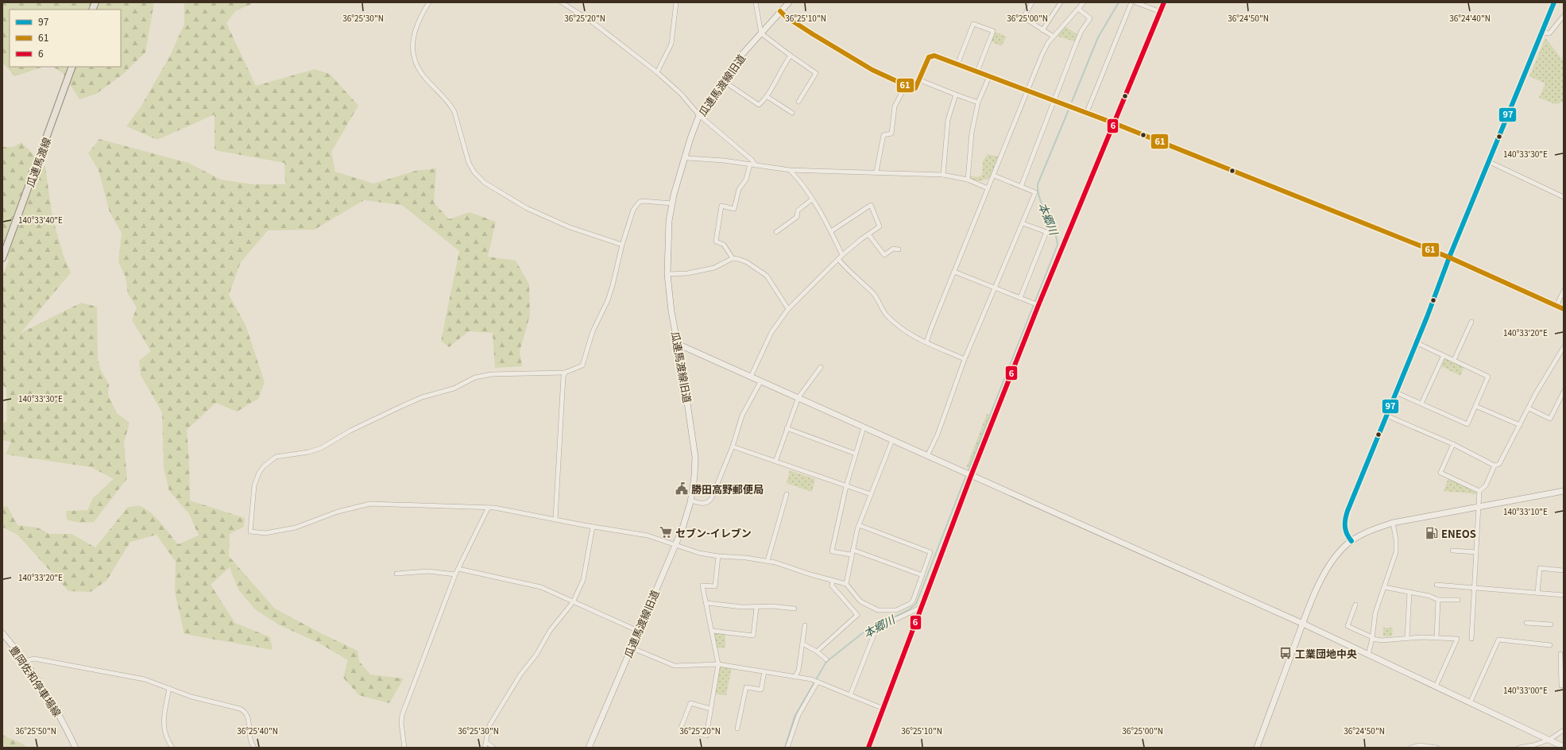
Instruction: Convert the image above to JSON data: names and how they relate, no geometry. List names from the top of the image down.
{
  "streets": {
    "main road": ["瓜連馬渡線"],
    "street": ["瓜連馬渡線旧道", "豊岡佐和停車場線"]
  },
  "water": ["本郷川"],
  "places": {
    "public building": ["勝田高野郵便局"],
    "supermarket": ["セブン-イレブン"],
    "fuel station": ["ENEOS"],
    "bus stop": ["工業団地中央"]
  },
  "lines": ["transit line 97", "transit line 6", "transit line 61"],
  "legend": ["97", "61", "6"],
  "coordinates": [
    "36°25'30\"N",
    "36°25'20\"N",
    "36°25'10\"N",
    "36°25'00\"N",
    "36°24'50\"N",
    "36°24'40\"N",
    "140°33'30\"E",
    "140°33'40\"E",
    "140°33'20\"E",
    "140°33'10\"E",
    "140°33'00\"E",
    "36°25'50\"N",
    "36°25'40\"N"
  ]
}
